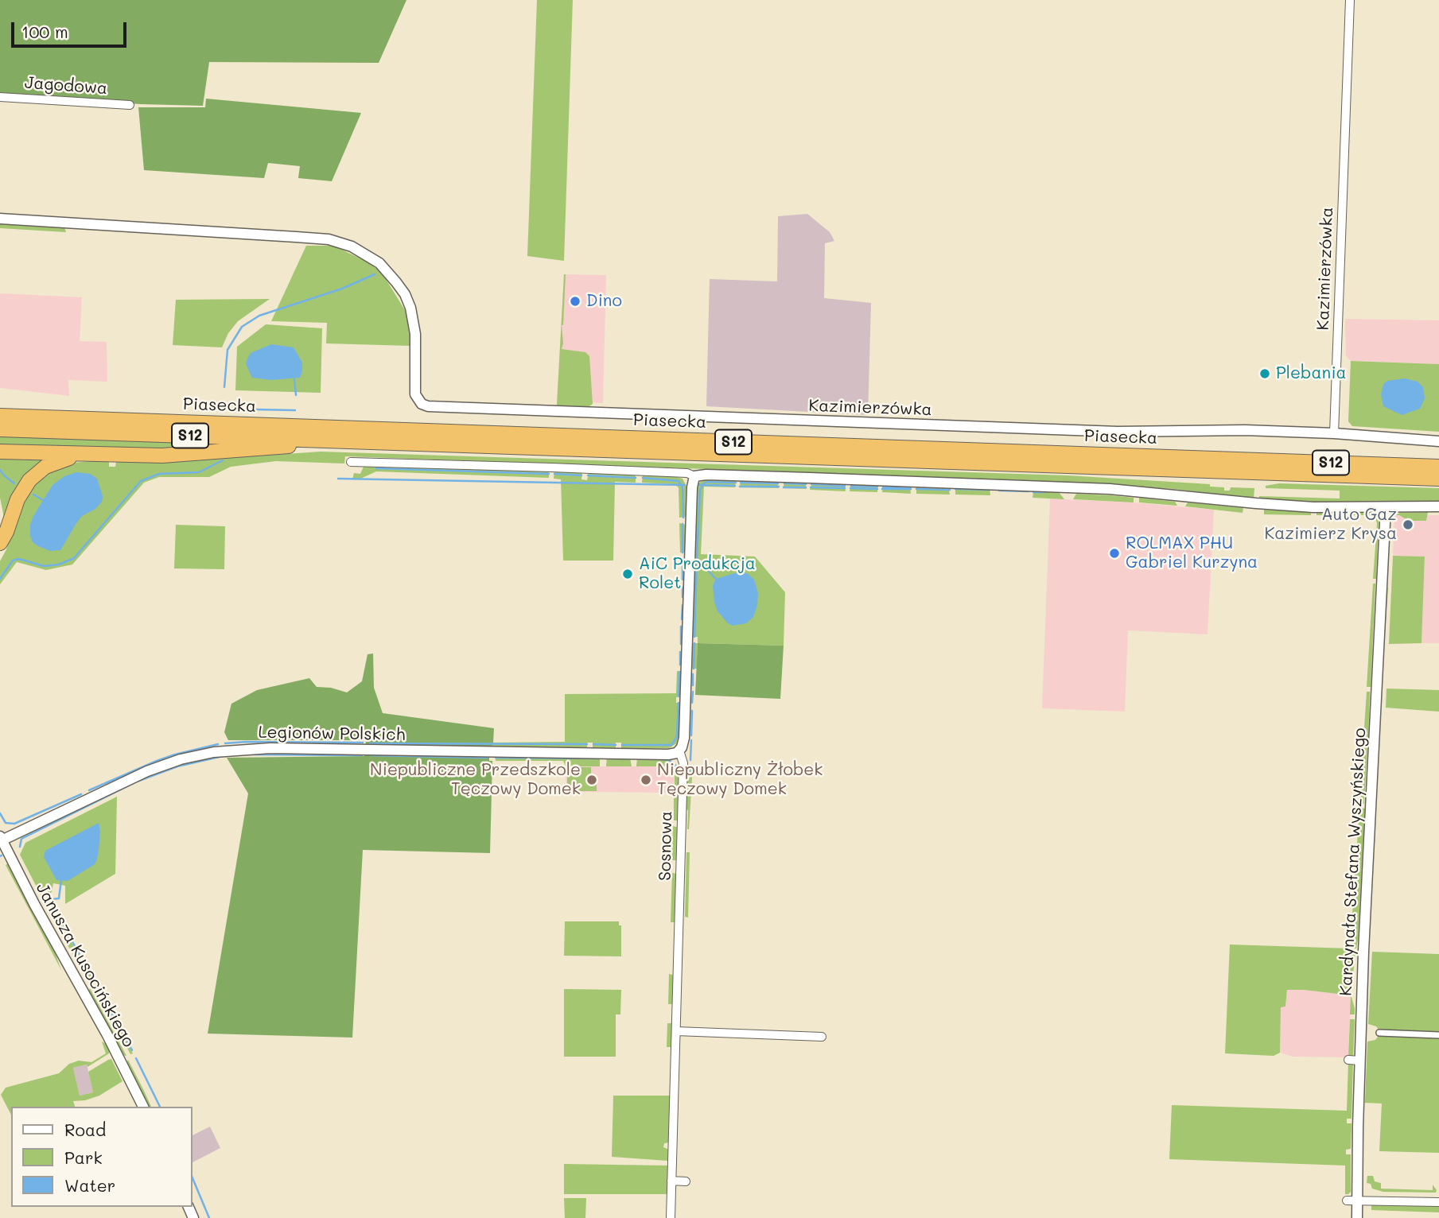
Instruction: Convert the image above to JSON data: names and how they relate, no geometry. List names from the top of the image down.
{
  "streets": {
    "highway": ["Piasecka", "S12"],
    "street": [
      "Jagodowa",
      "Kazimierzówka",
      "Legionów Polskich",
      "Sosnowa",
      "Kardynała Stefana Wyszyńskiego",
      "Janusza Kusocińskiego"
    ]
  },
  "crossings": [
    ["Legionów Polskich", "Sosnowa"],
    ["Legionów Polskich", "Janusza Kusocińskiego"]
  ],
  "places": [
    "Dino",
    "Plebania",
    "Auto Gaz Kazimierz Krysa",
    "ROLMAX PHU Gabriel Kurzyna",
    "AiC Produkcja Rolet",
    "Niepubliczne Przedszkole Tęczowy Domek",
    "Niepubliczny Żłobek Tęczowy Domek"
  ],
  "legend": ["Road", "Park", "Water"],
  "scale_bar": "100 m"
}
